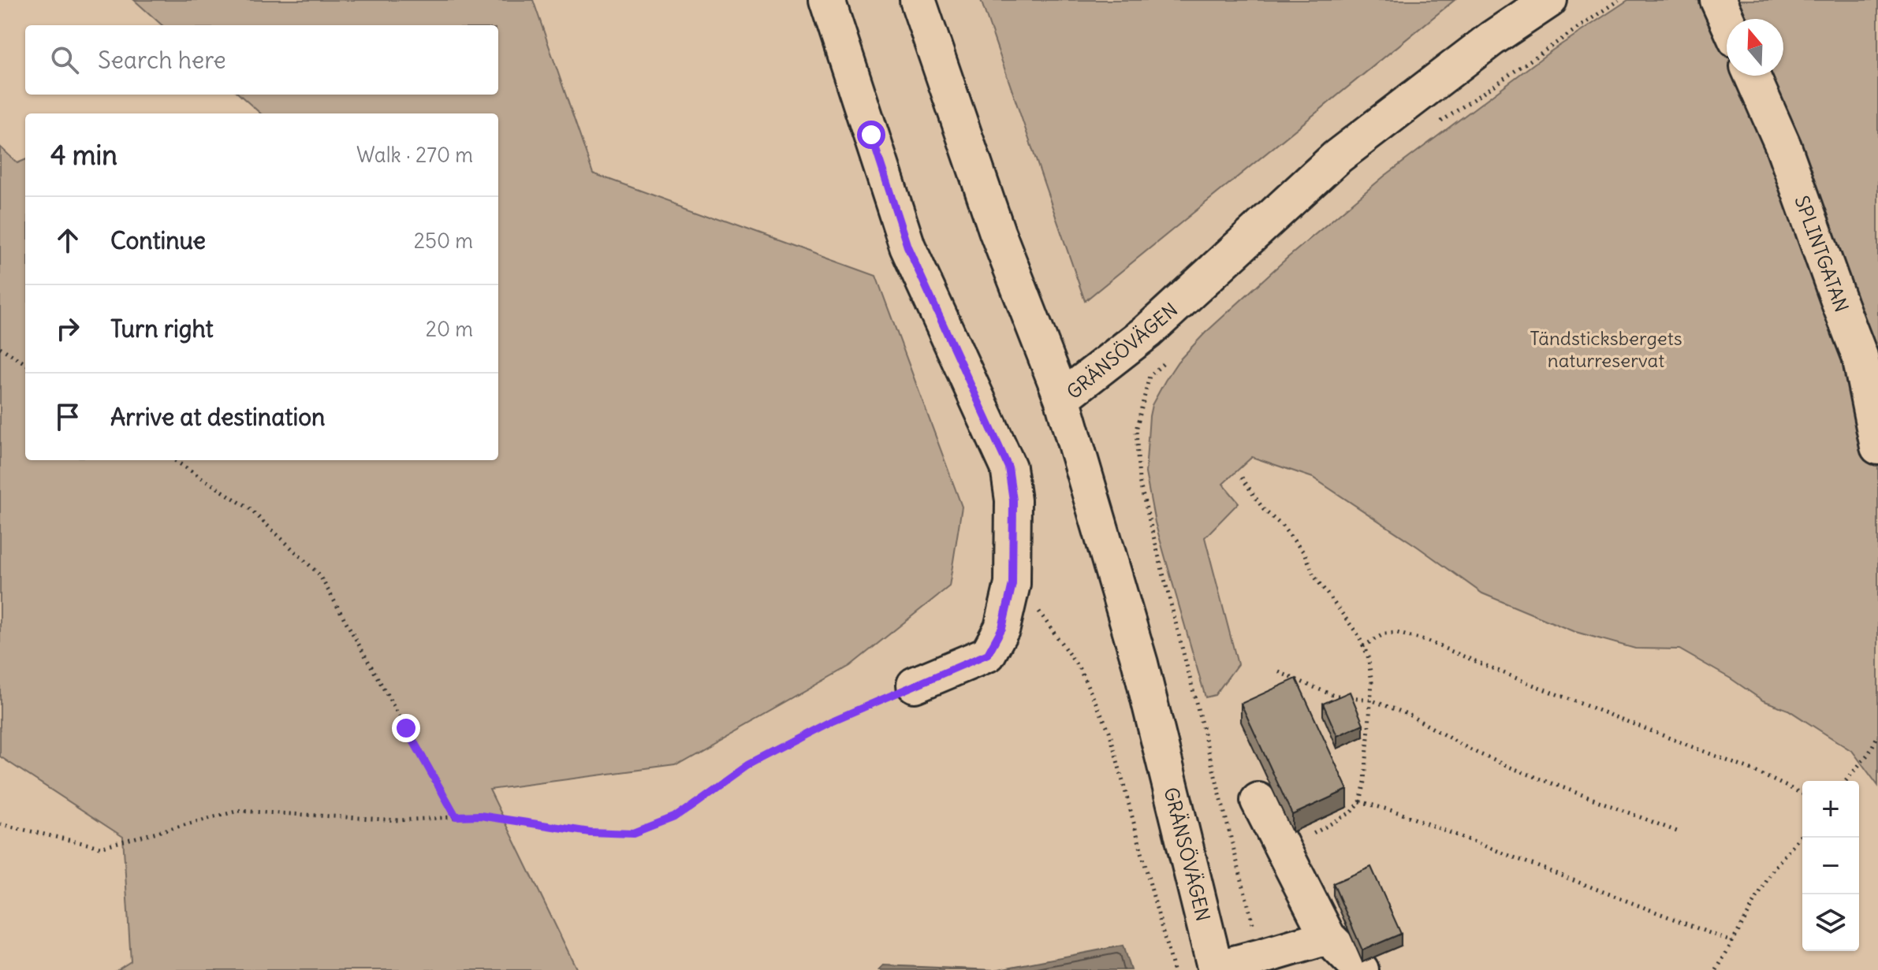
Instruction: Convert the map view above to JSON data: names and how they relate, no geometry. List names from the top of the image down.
{
  "streets": {
    "street": ["SPLINTGATAN", "GRÄNSÖVÄGEN"]
  },
  "parks": ["Tändsticksbergets naturreservat"],
  "north": "top",
  "page": {
    "search": "Search here",
    "heading": ["4 min", "Walk · 270 m"],
    "list": [
      ["Continue", "250 m"],
      ["Turn right", "20 m"],
      "Arrive at destination"
    ],
    "map_buttons": ["+", "−"]
  }
}
